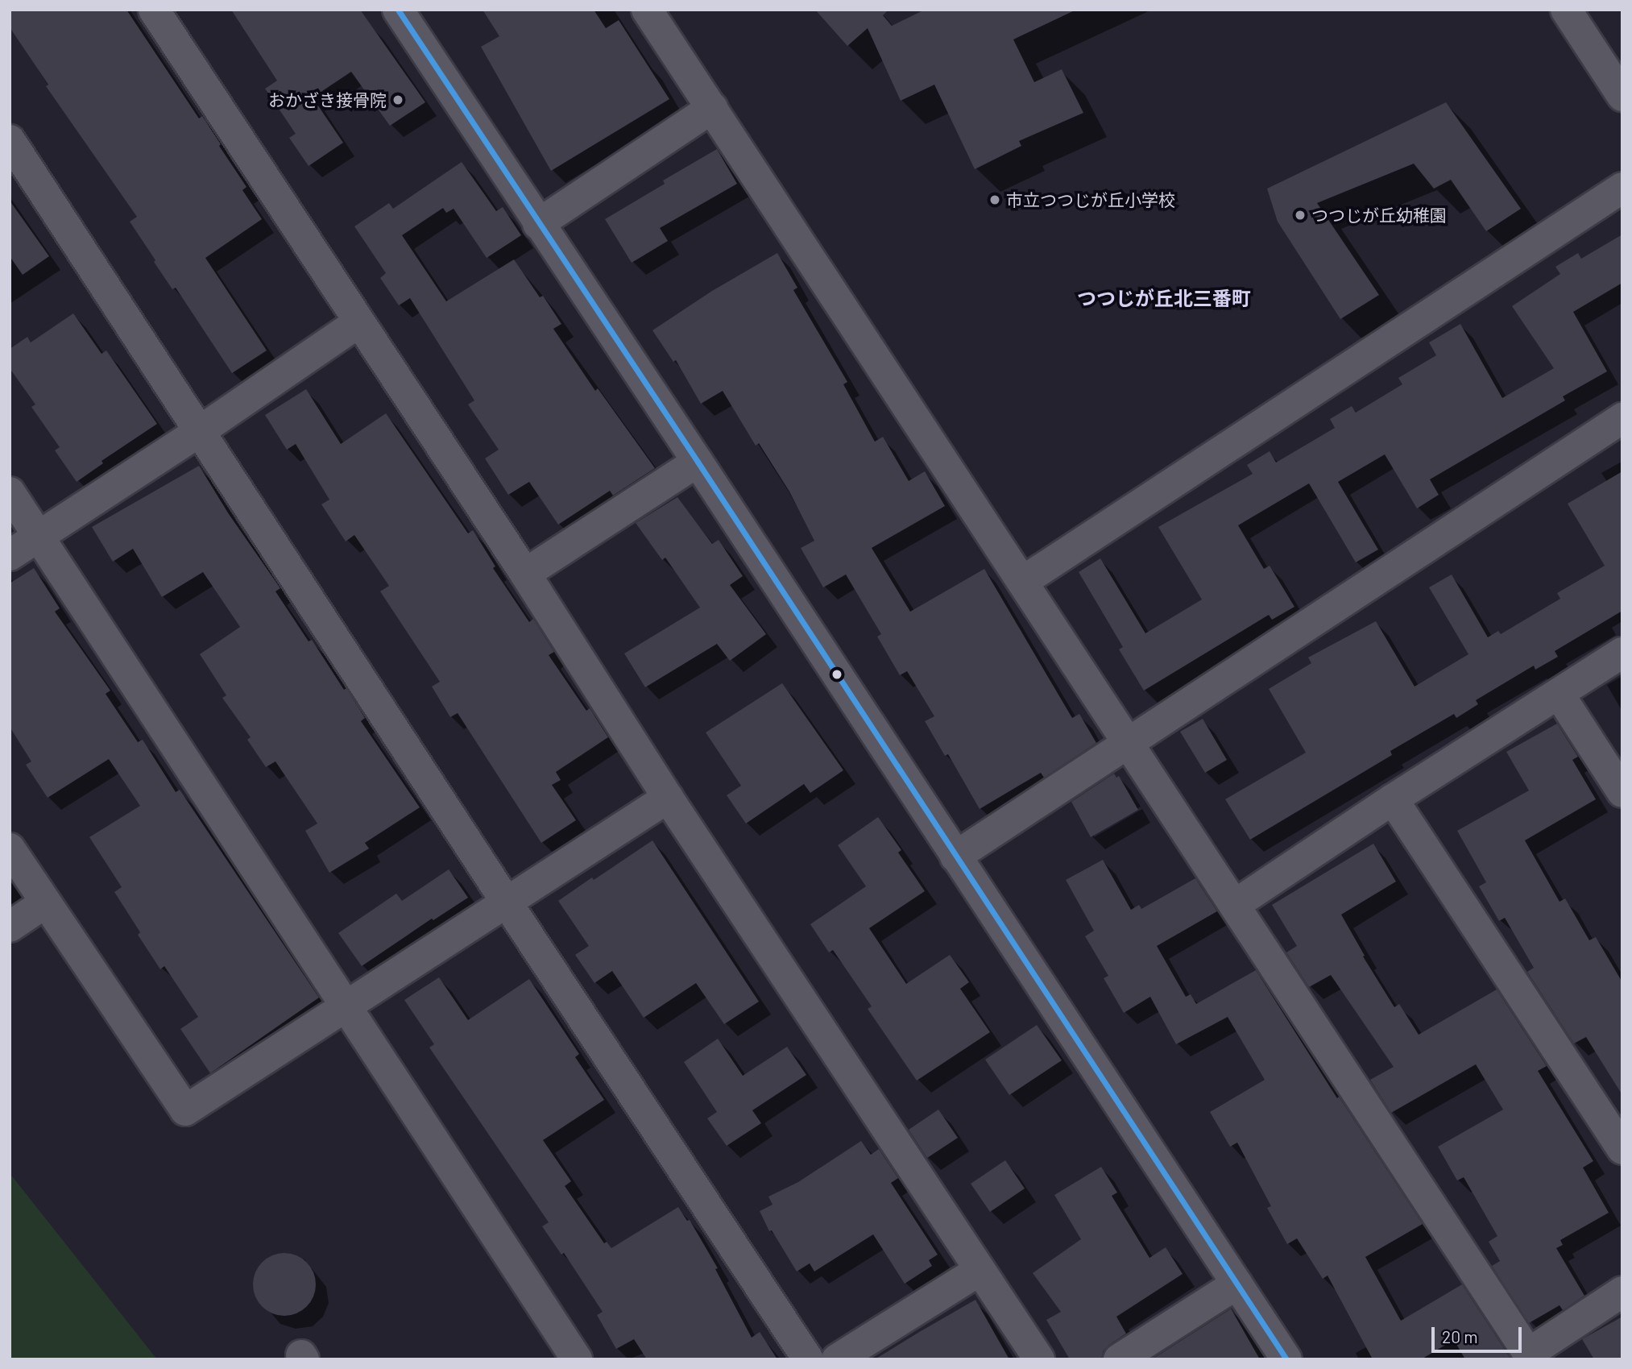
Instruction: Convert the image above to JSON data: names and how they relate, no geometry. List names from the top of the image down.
{
  "districts": ["つつじが丘北三番町"],
  "places": ["おかざき接骨院", "市立つつじが丘小学校", "つつじが丘幼稚園"],
  "scale_bar": "20 m"
}
